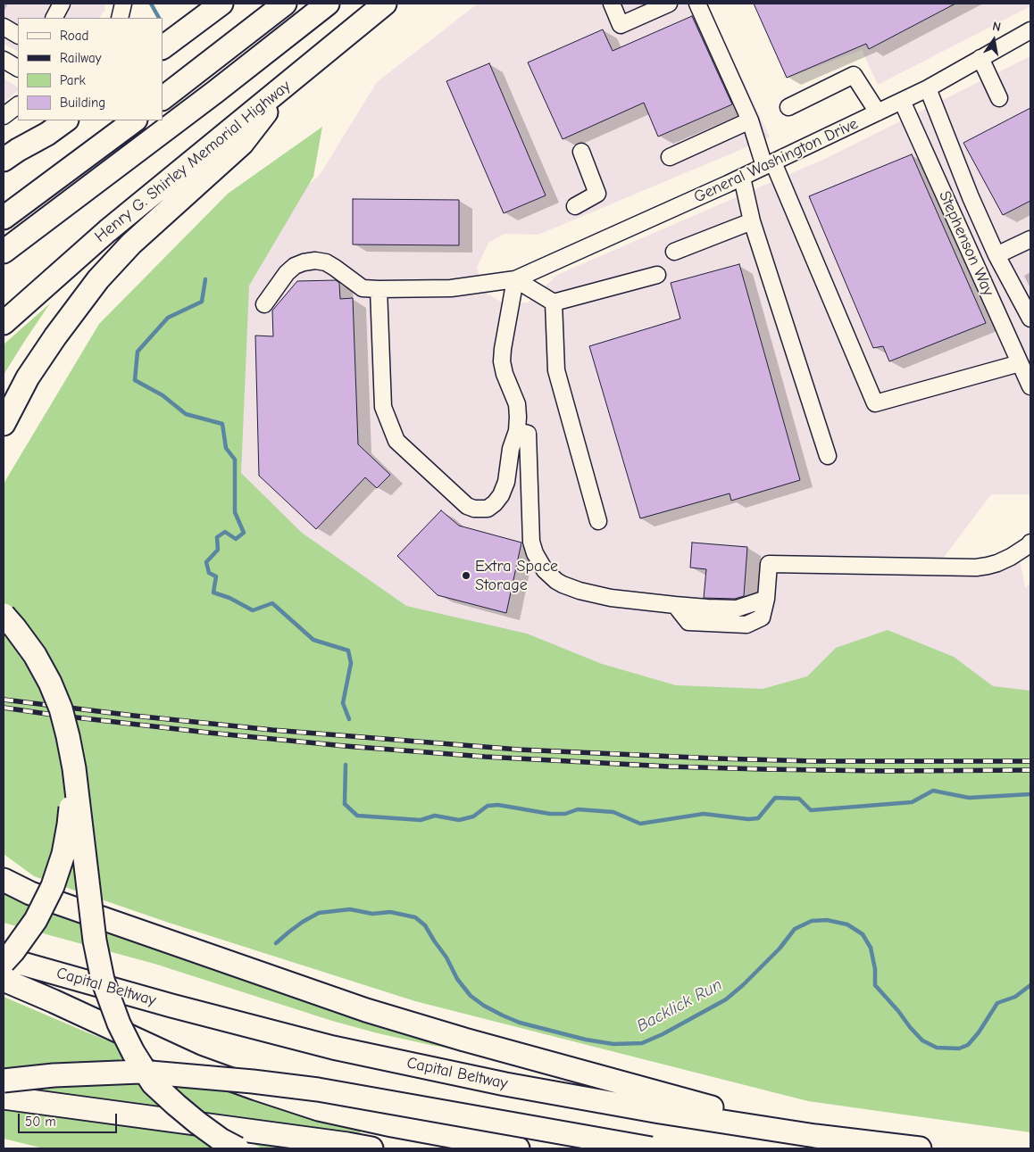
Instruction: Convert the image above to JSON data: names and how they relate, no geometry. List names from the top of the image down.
{
  "streets": {
    "highway": ["Henry G. Shirley Memorial Highway", "Capital Beltway"],
    "street": ["General Washington Drive", "Stephenson Way"]
  },
  "crossings": [
    ["General Washington Drive", "Stephenson Way"]
  ],
  "water": ["Backlick Run"],
  "places": ["Extra Space Storage"],
  "legend": [
    "Road",
    "Railway",
    "Park",
    "Building"
  ],
  "scale_bar": "50 m",
  "north": "top"
}
